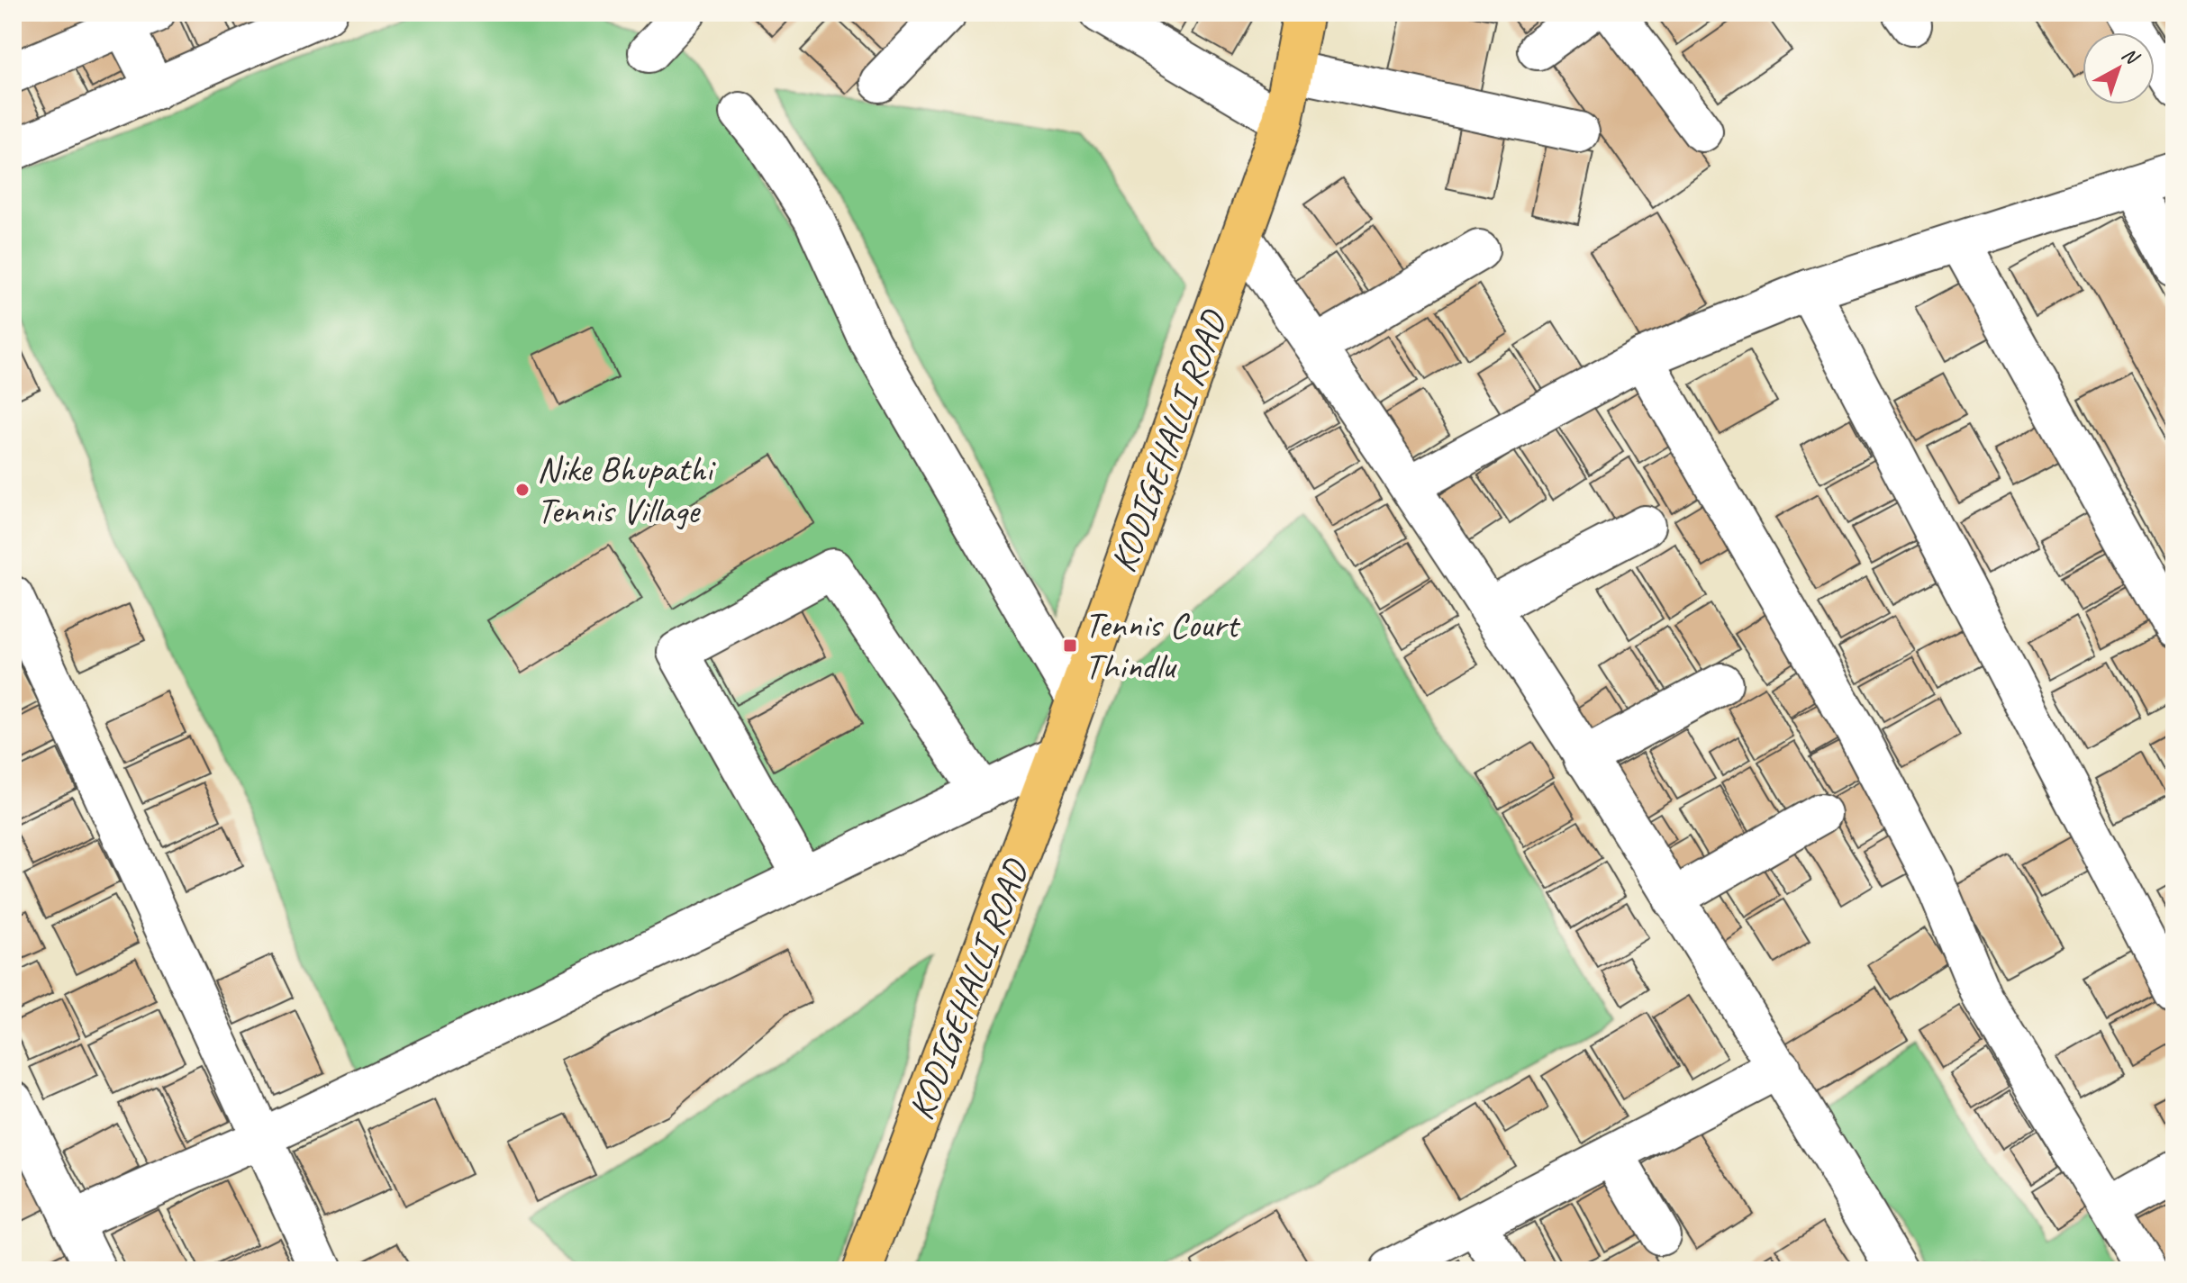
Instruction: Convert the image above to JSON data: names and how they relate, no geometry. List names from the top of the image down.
{
  "streets": {
    "main road": ["KODIGEHALLI ROAD"]
  },
  "places": {
    "other": ["Nike Bhupathi Tennis Village"],
    "transit": ["Tennis Court Thindlu"]
  },
  "north": "top right"
}
